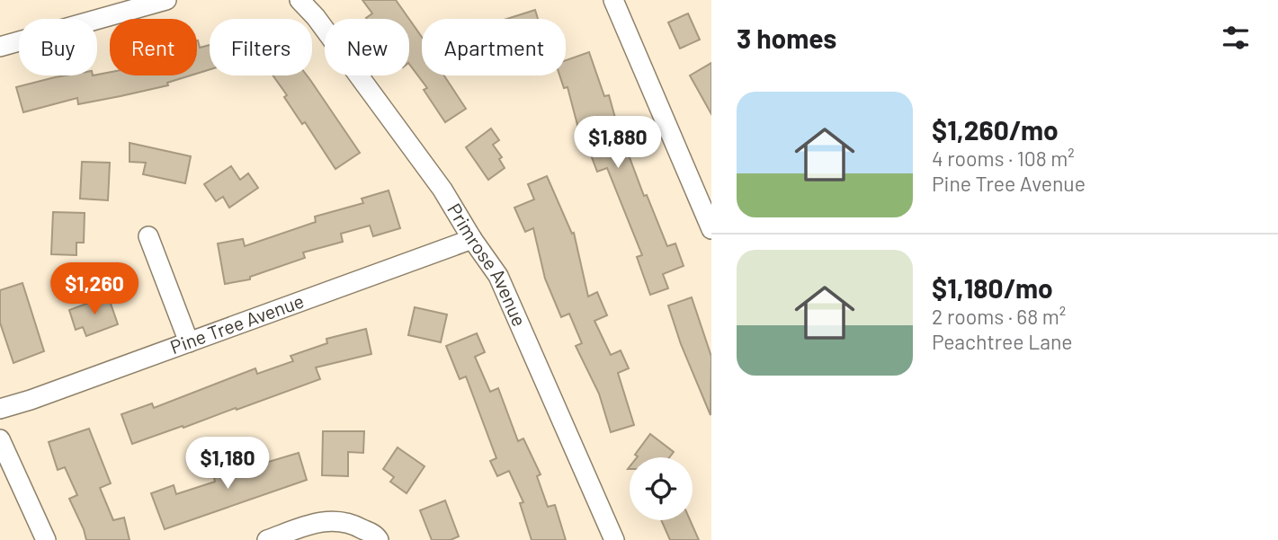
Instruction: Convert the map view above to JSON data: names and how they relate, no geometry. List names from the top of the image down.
{
  "streets": {
    "street": ["Primrose Avenue", "Pine Tree Avenue"]
  },
  "crossings": [
    ["Primrose Avenue", "Pine Tree Avenue"]
  ],
  "page": {
    "heading": "3 homes",
    "chip": [
      "Buy",
      "Rent",
      "Filters",
      "New",
      "Apartment"
    ],
    "list": [
      {
        "name": "$1,260/mo",
        "note": "4 rooms · 108 m² · Pine Tree Avenue"
      },
      {
        "name": "$1,180/mo",
        "note": "2 rooms · 68 m² · Peachtree Lane"
      }
    ],
    "price": ["$1,880", "$1,260", "$1,180"]
  }
}
